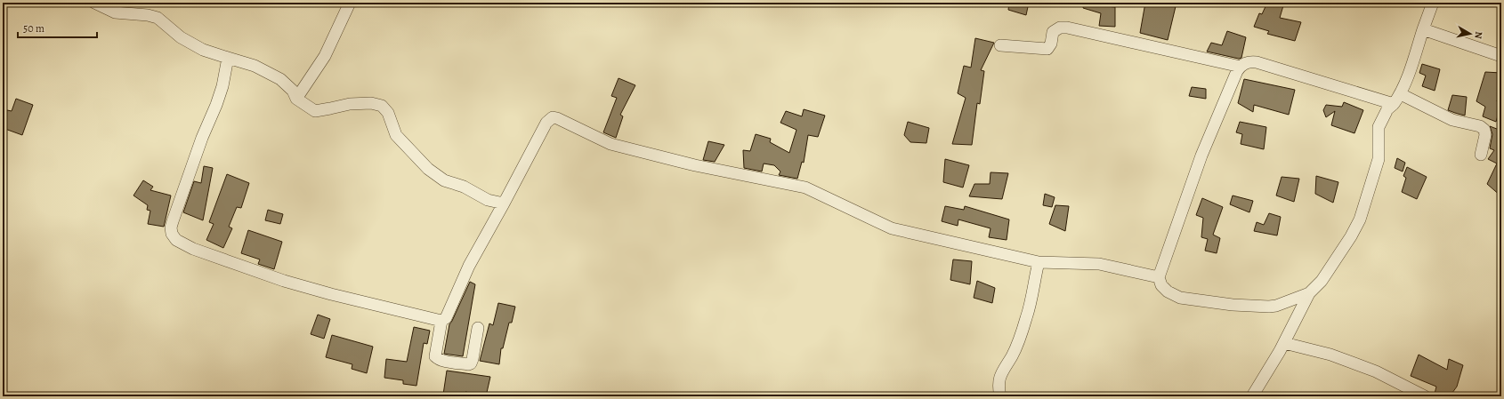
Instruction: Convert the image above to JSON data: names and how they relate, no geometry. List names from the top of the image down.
{
  "scale_bar": "50 m",
  "north": "right"
}
